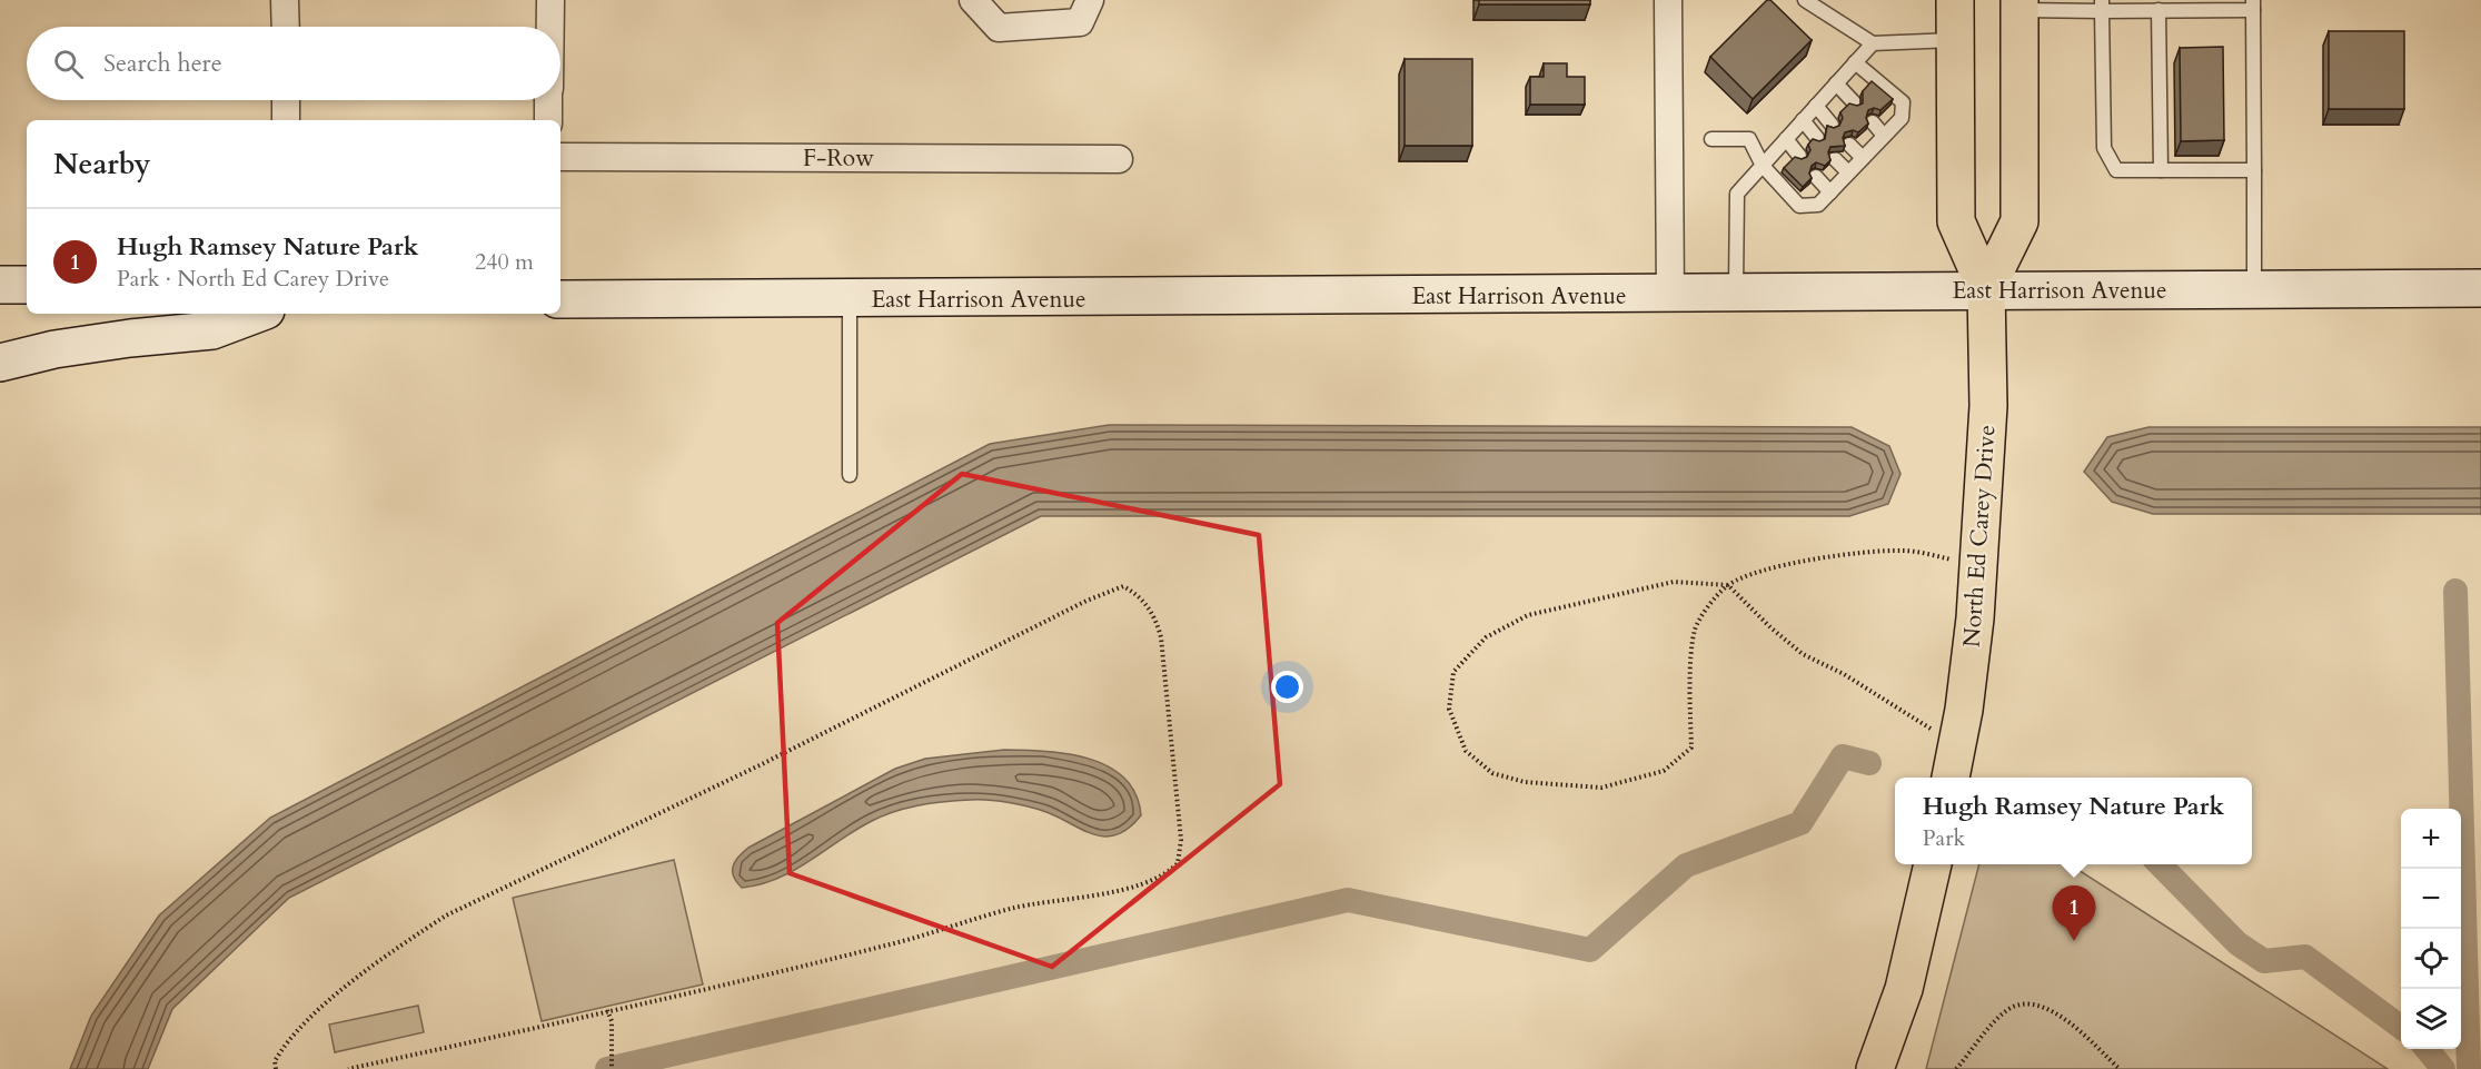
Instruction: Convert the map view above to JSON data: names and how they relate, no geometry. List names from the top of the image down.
{
  "streets": {
    "main road": ["East Harrison Avenue", "North Ed Carey Drive"],
    "street": ["F-Row"]
  },
  "crossings": [
    ["East Harrison Avenue", "North Ed Carey Drive"]
  ],
  "page": {
    "search": "Search here",
    "heading": "Nearby",
    "list": [
      {
        "mark": "1",
        "name": "Hugh Ramsey Nature Park",
        "note": "Park · North Ed Carey Drive",
        "value": "240 m"
      }
    ],
    "popup": ["Hugh Ramsey Nature Park", "Park"],
    "map_buttons": ["+", "−"],
    "pins": "1"
  }
}
